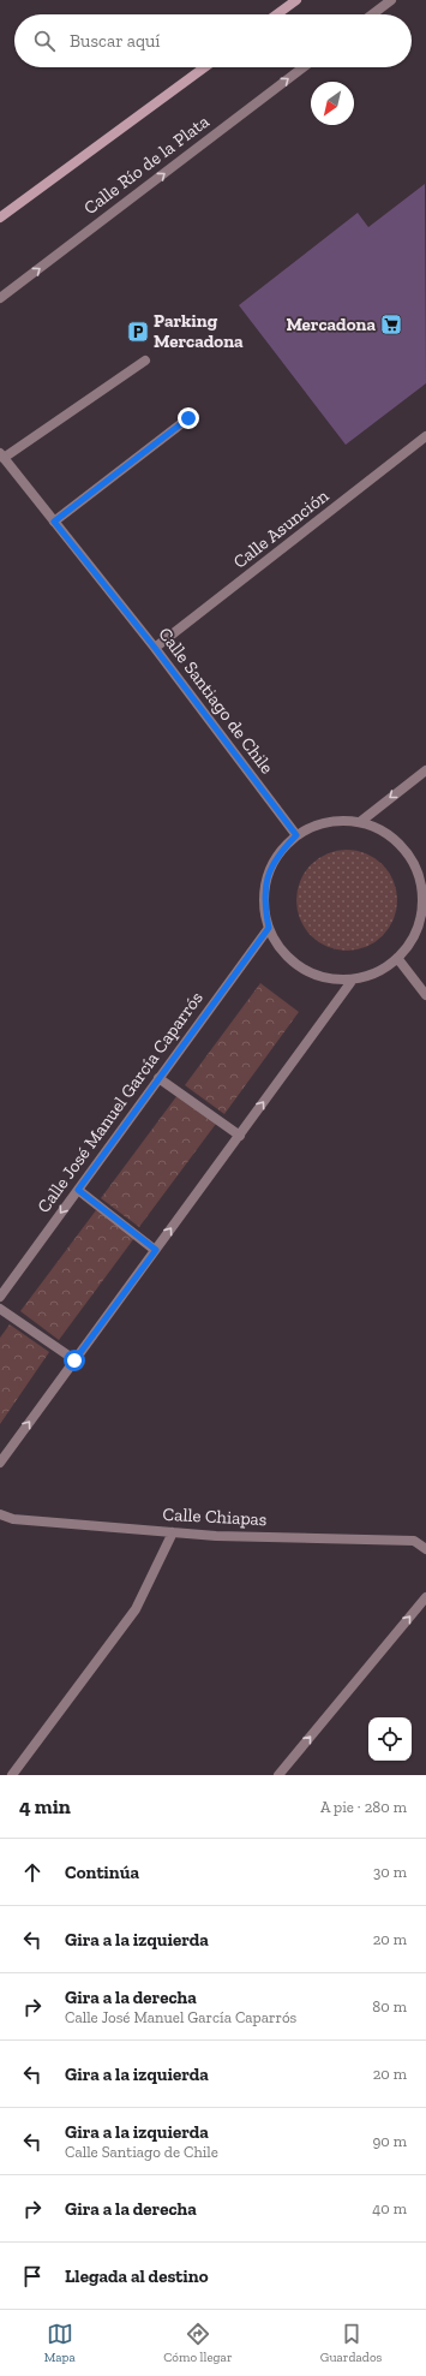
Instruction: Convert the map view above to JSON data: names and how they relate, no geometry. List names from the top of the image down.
{
  "streets": {
    "street": [
      "Calle Río de la Plata",
      "Calle Asunción",
      "Calle Santiago de Chile",
      "Calle José Manuel García Caparrós",
      "Calle Chiapas"
    ]
  },
  "crossings": [
    ["Calle Asunción", "Calle Santiago de Chile"],
    ["Calle Santiago de Chile", "Calle José Manuel García Caparrós"]
  ],
  "places": {
    "supermarket": ["Mercadona"],
    "parking": ["Parking Mercadona"]
  },
  "north": "bottom left",
  "page": {
    "search": "Buscar aquí",
    "heading": ["4 min", "A pie · 280 m"],
    "list": [
      ["Continúa", "30 m"],
      ["Gira a la izquierda", "20 m"],
      ["Gira a la derecha", "Calle José Manuel García Caparrós", "80 m"],
      ["Gira a la izquierda", "20 m"],
      ["Gira a la izquierda", "Calle Santiago de Chile", "90 m"],
      ["Gira a la derecha", "40 m"],
      "Llegada al destino"
    ],
    "nav": ["Mapa", "Cómo llegar", "Guardados"]
  }
}
